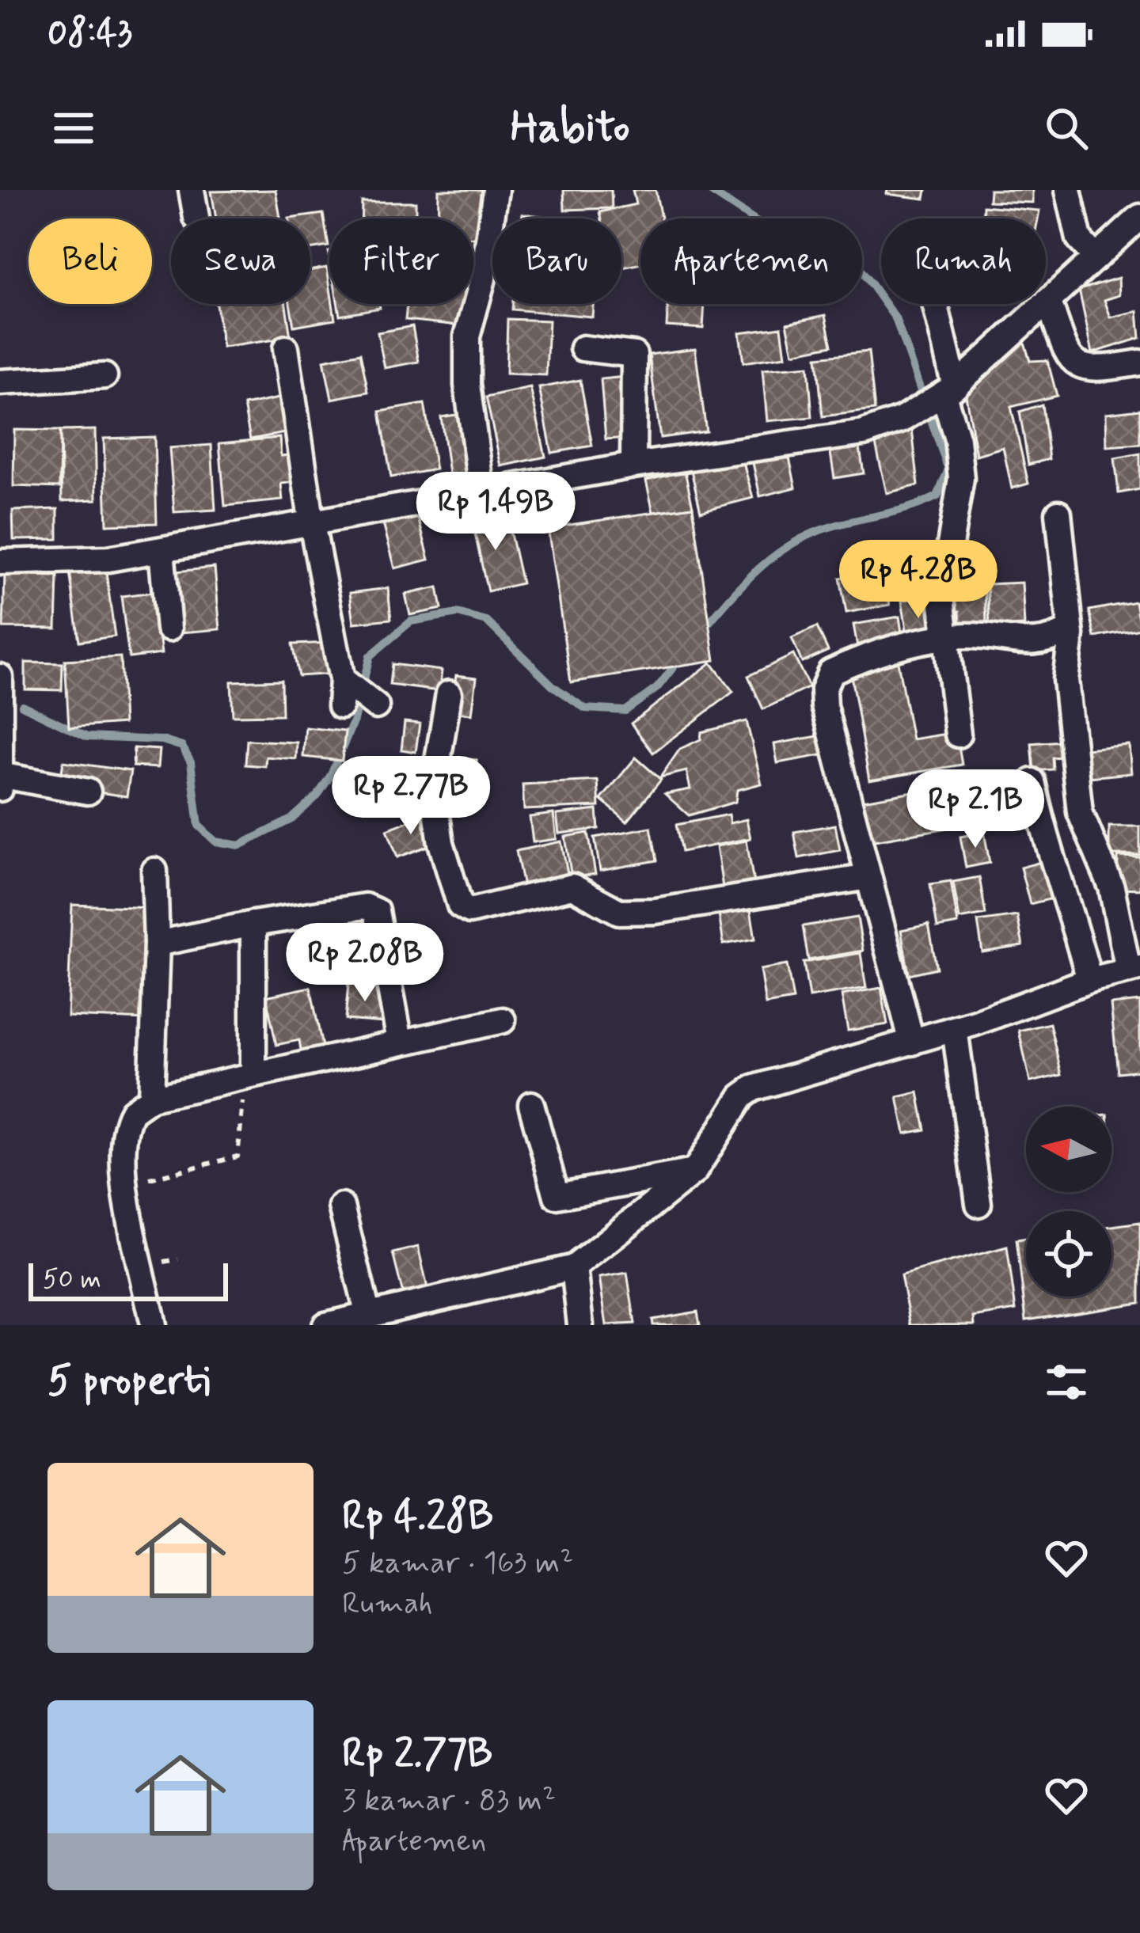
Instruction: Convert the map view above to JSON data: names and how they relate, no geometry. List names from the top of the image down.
{
  "scale_bar": "50 m",
  "north": "left",
  "page": {
    "status": "08:43",
    "header": "Habito",
    "chip": [
      "Beli",
      "Sewa",
      "Filter",
      "Baru",
      "Apartemen",
      "Rumah"
    ],
    "price": [
      "Rp 1.49B",
      "Rp 4.28B",
      "Rp 2.77B",
      "Rp 2.1B",
      "Rp 2.08B"
    ],
    "scale": "50 m",
    "heading": "5 properti",
    "list": [
      {
        "name": "Rp 4.28B",
        "note": "5 kamar · 163 m² · Rumah"
      },
      {
        "name": "Rp 2.77B",
        "note": "3 kamar · 83 m² · Apartemen"
      }
    ]
  }
}
